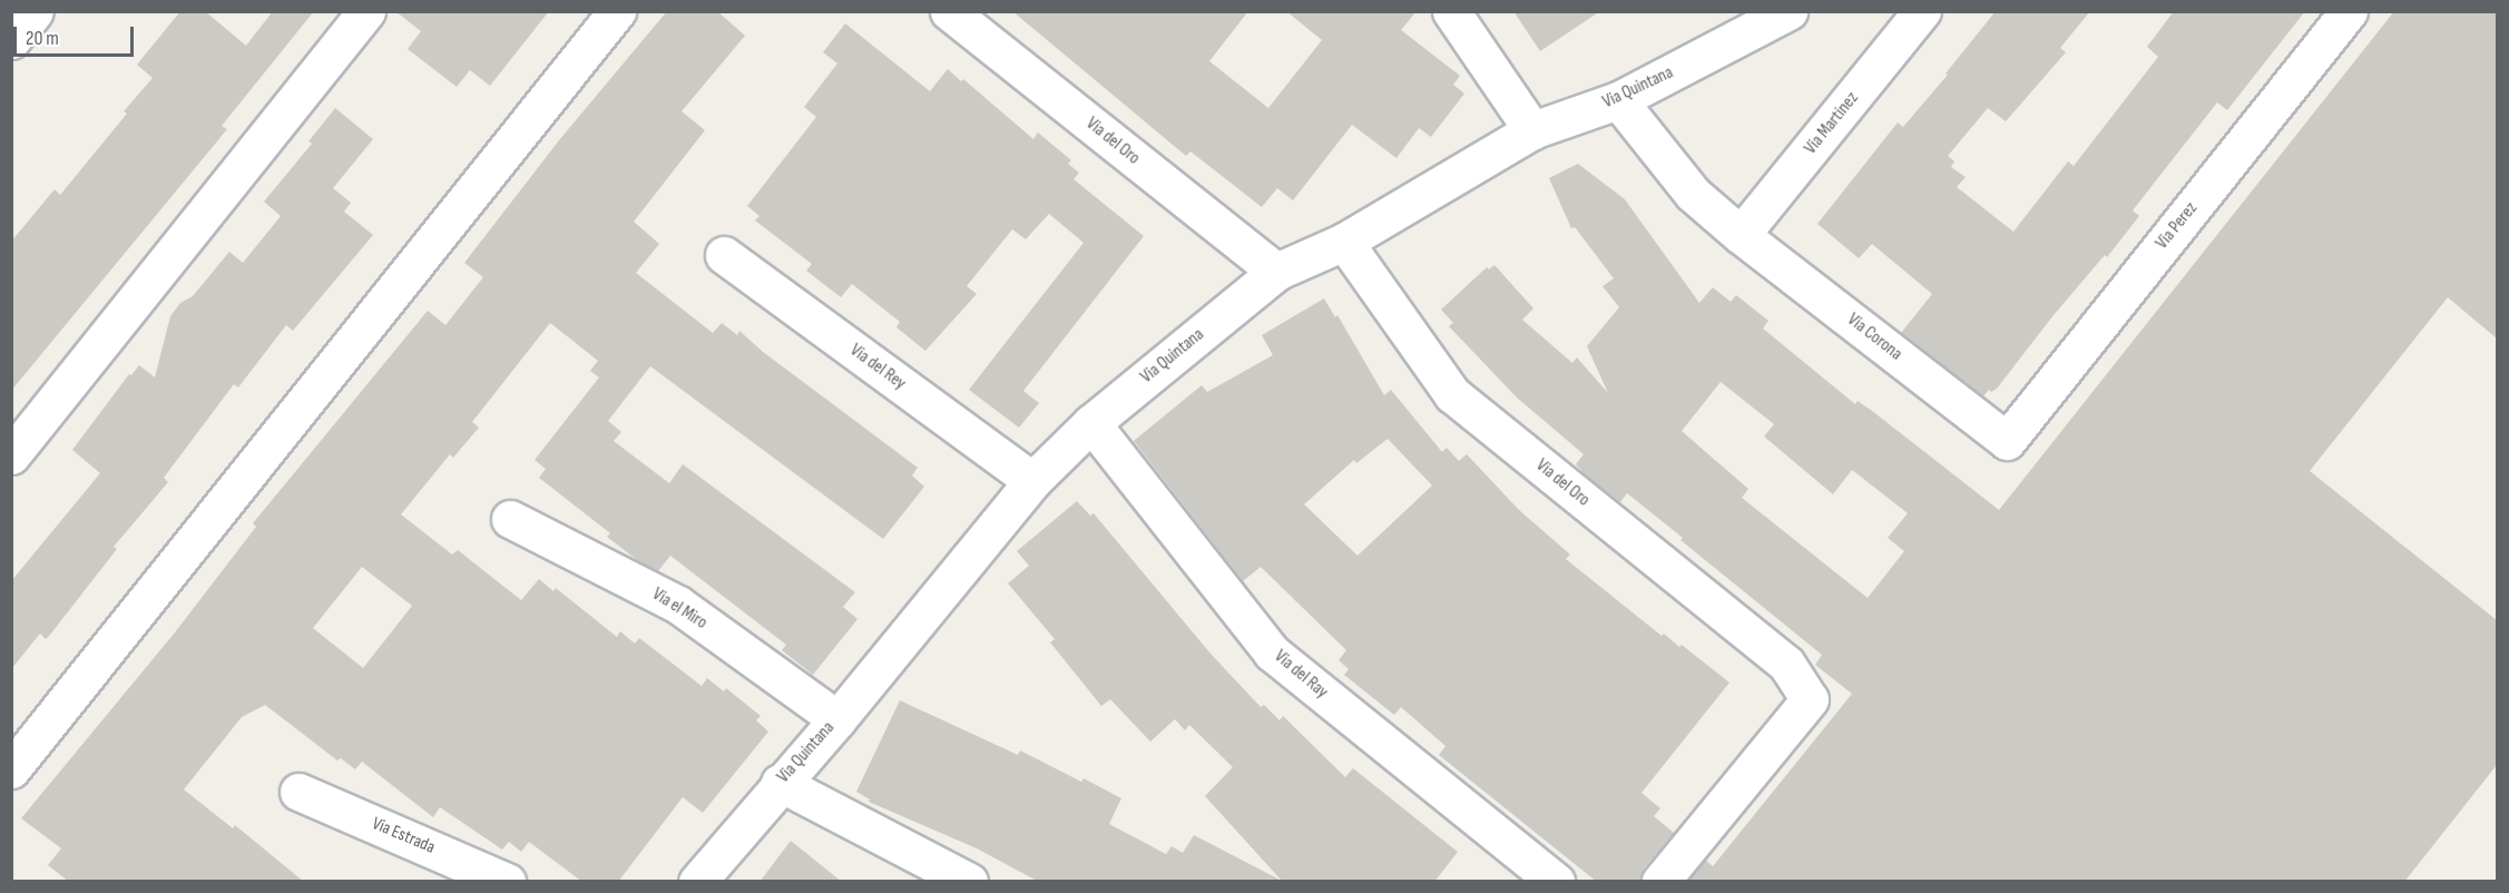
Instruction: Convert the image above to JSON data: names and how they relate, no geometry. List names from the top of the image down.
{
  "streets": {
    "street": [
      "Via Quintana",
      "Via Martinez",
      "Via del Oro",
      "Via Perez",
      "Via Corona",
      "Via del Rey",
      "Via el Miro",
      "Via del Ray",
      "Via Estrada"
    ]
  },
  "crossings": [
    ["Via Quintana", "Via del Oro"],
    ["Via Quintana", "Via Corona"],
    ["Via Quintana", "Via del Rey"],
    ["Via Quintana", "Via el Miro"],
    ["Via Quintana", "Via del Ray"],
    ["Via Martinez", "Via Corona"],
    ["Via Perez", "Via Corona"]
  ],
  "scale_bar": "20 m"
}
